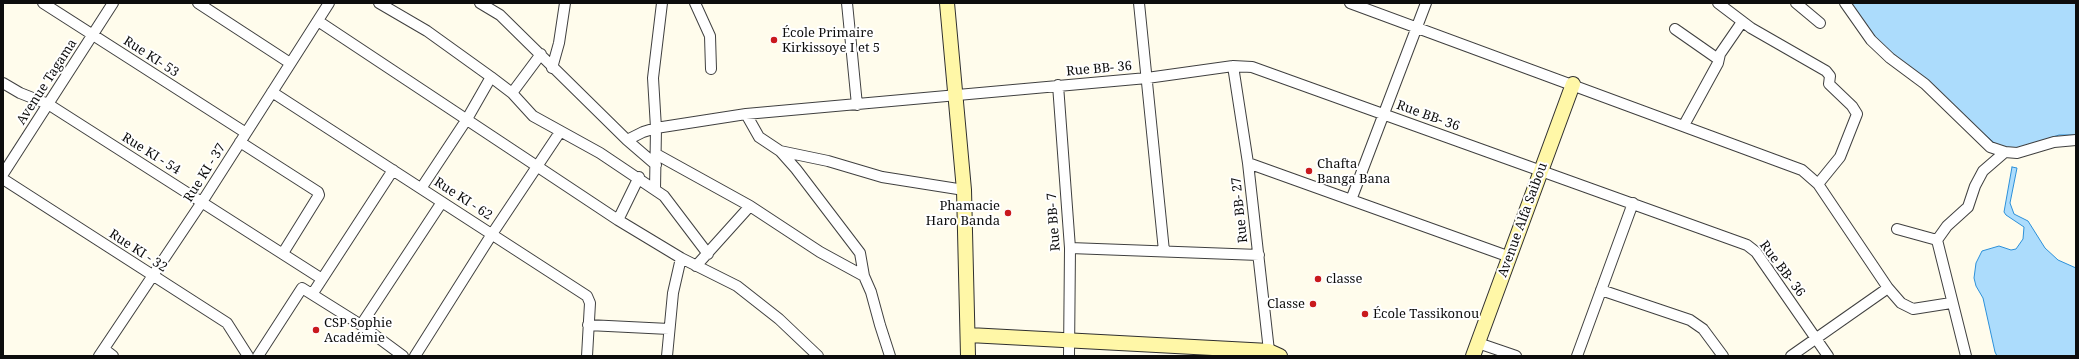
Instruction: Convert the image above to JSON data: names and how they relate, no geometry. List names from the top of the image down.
{
  "streets": {
    "street": [
      "Rue KI- 53",
      "Rue BB- 36",
      "Avenue Tagama",
      "Rue KI - 54",
      "Rue KI - 37",
      "Rue KI - 62",
      "Rue BB- 27",
      "Avenue Alfa Saibou",
      "Rue BB- 7",
      "Rue KI - 32"
    ]
  },
  "crossings": [
    ["Rue KI- 53", "Avenue Tagama"],
    ["Rue KI- 53", "Rue KI - 37"],
    ["Rue BB- 36", "Rue BB- 27"],
    ["Rue BB- 36", "Avenue Alfa Saibou"],
    ["Rue BB- 36", "Rue BB- 7"],
    ["Avenue Tagama", "Rue KI - 54"],
    ["Rue KI - 54", "Rue KI - 37"],
    ["Rue KI - 37", "Rue KI - 62"],
    ["Rue KI - 37", "Rue KI - 32"]
  ],
  "places": [
    "École Primaire Kirkissoye I et 5",
    "Chafta Banga Bana",
    "Phamacie Haro Banda",
    "classe",
    "Classe",
    "École Tassikonou",
    "CSP Sophie Académie"
  ]
}
